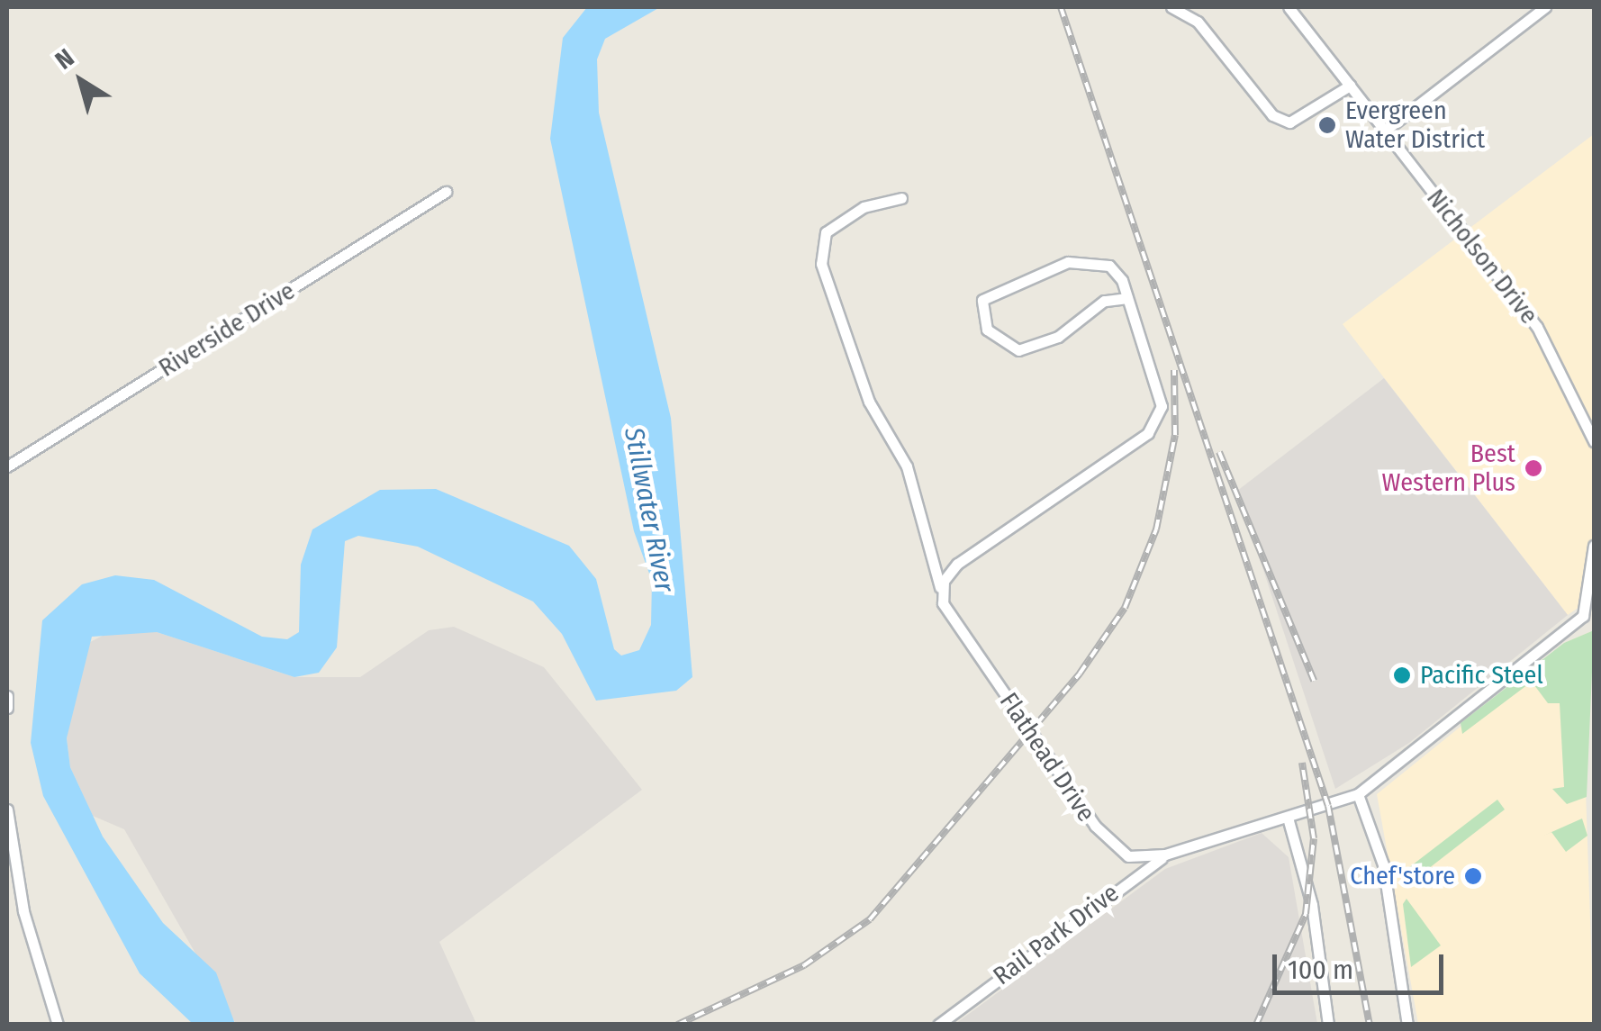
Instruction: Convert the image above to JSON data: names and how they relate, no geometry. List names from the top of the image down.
{
  "streets": {
    "street": [
      "Nicholson Drive",
      "Riverside Drive",
      "Flathead Drive",
      "Rail Park Drive"
    ]
  },
  "crossings": [
    ["Flathead Drive", "Rail Park Drive"]
  ],
  "water": ["Stillwater River"],
  "places": [
    "Evergreen Water District",
    "Best Western Plus",
    "Pacific Steel",
    "Chef'store"
  ],
  "scale_bar": "100 m",
  "north": "top left"
}
